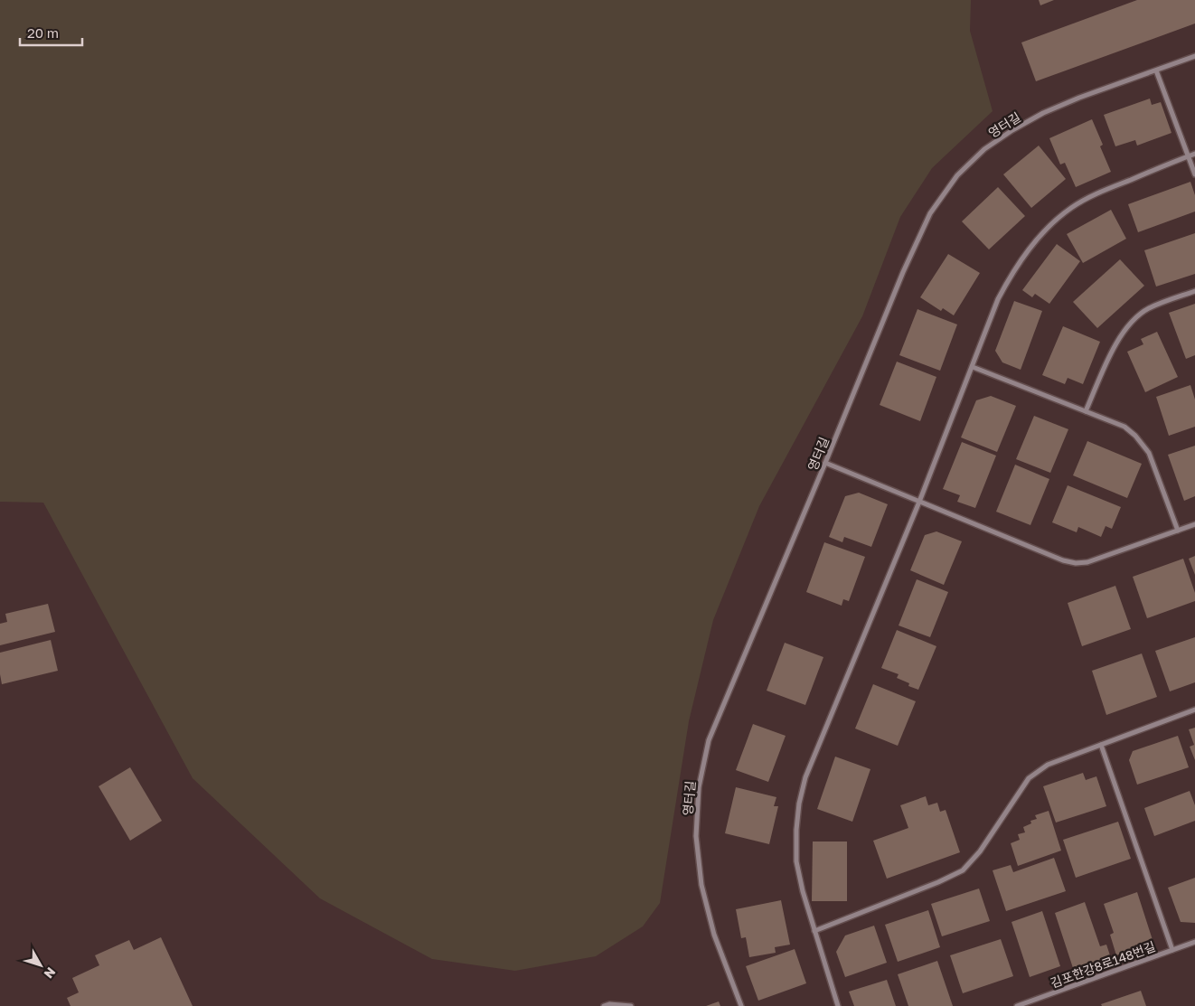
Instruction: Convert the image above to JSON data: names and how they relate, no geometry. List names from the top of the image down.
{
  "streets": {
    "street": ["영터길", "김포한강8로148번길"]
  },
  "scale_bar": "20 m",
  "north": "bottom right"
}
